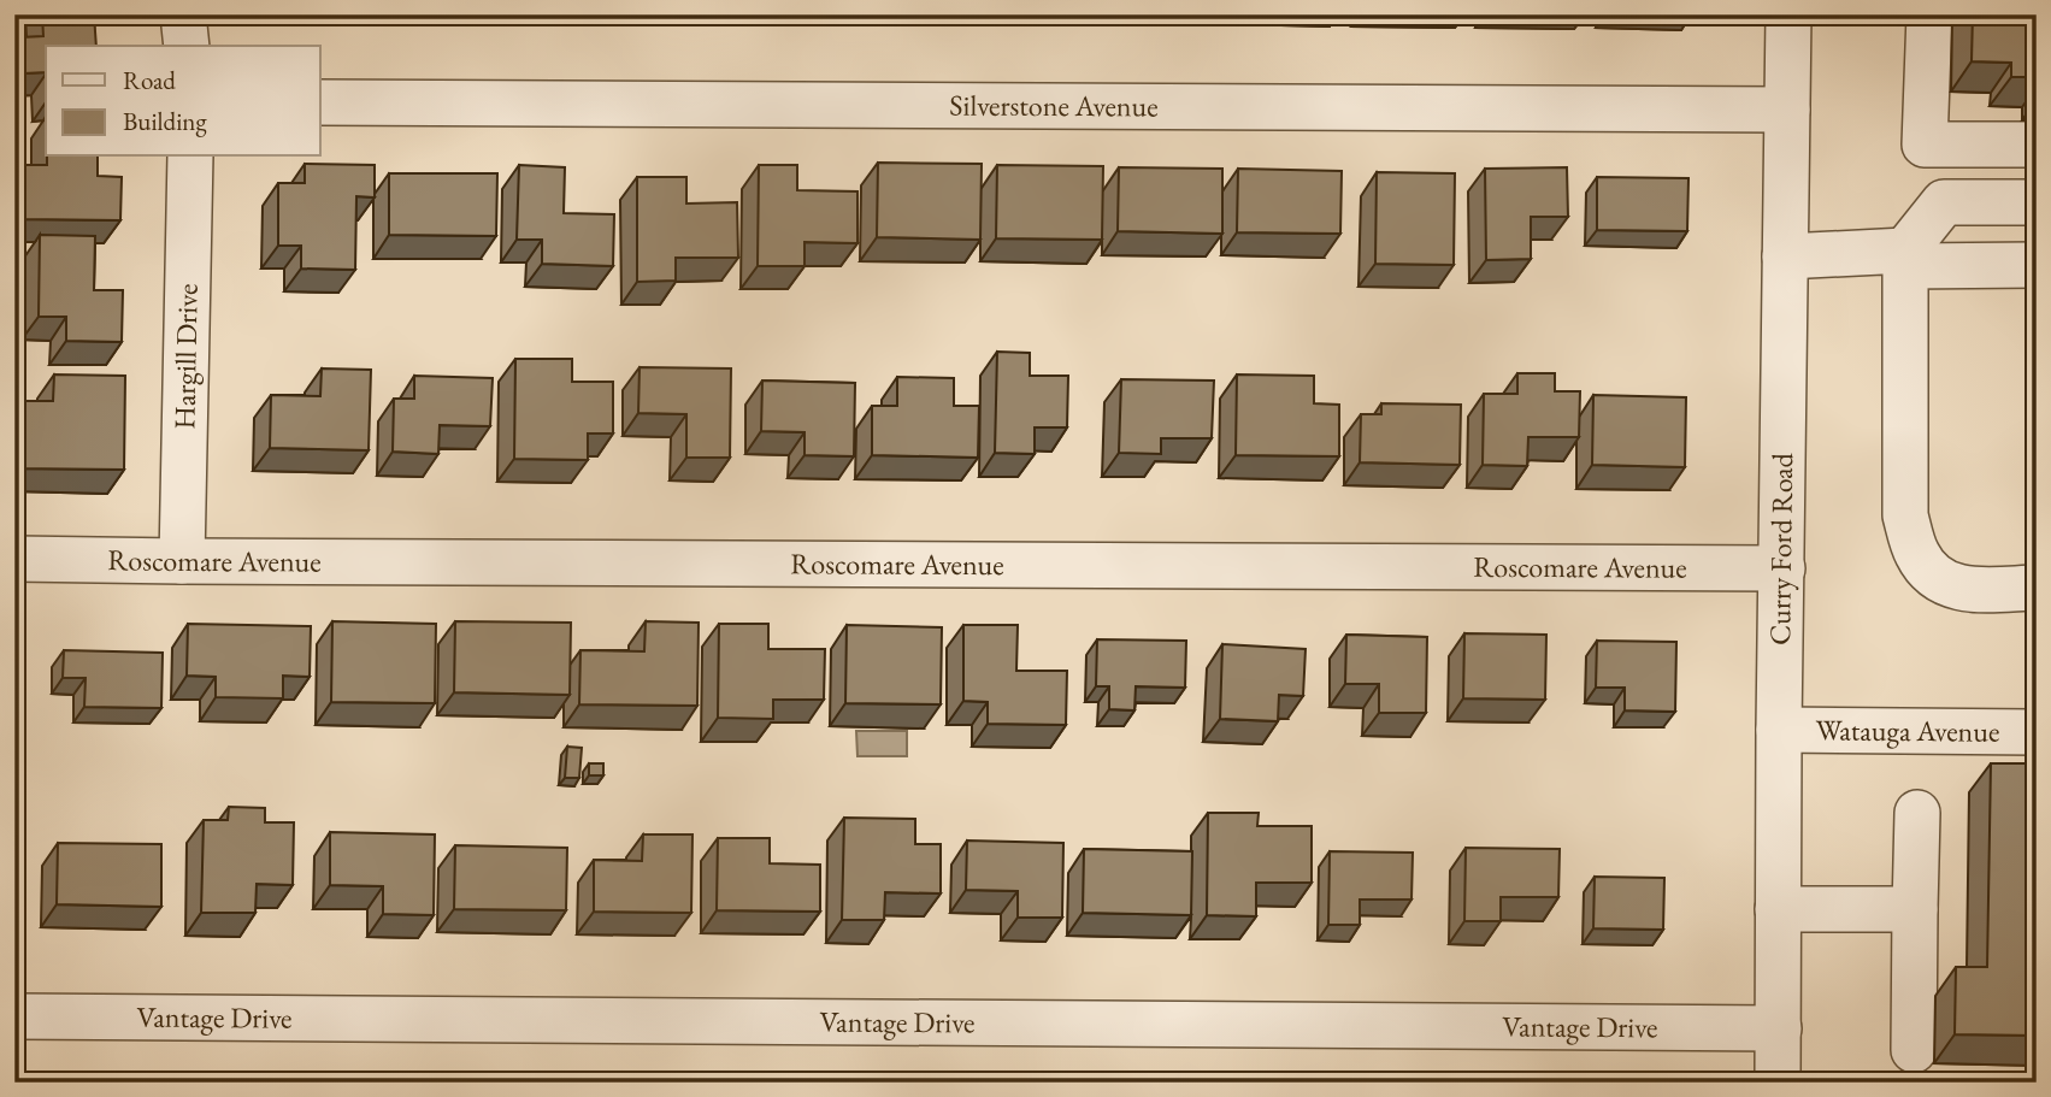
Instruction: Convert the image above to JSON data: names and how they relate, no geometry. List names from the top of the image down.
{
  "streets": {
    "street": [
      "Silverstone Avenue",
      "Hargill Drive",
      "Curry Ford Road",
      "Roscomare Avenue",
      "Watauga Avenue",
      "Vantage Drive"
    ]
  },
  "crossings": [
    ["Silverstone Avenue", "Curry Ford Road"],
    ["Hargill Drive", "Roscomare Avenue"],
    ["Curry Ford Road", "Roscomare Avenue"],
    ["Curry Ford Road", "Watauga Avenue"],
    ["Curry Ford Road", "Vantage Drive"]
  ],
  "legend": ["Road", "Building"]
}
